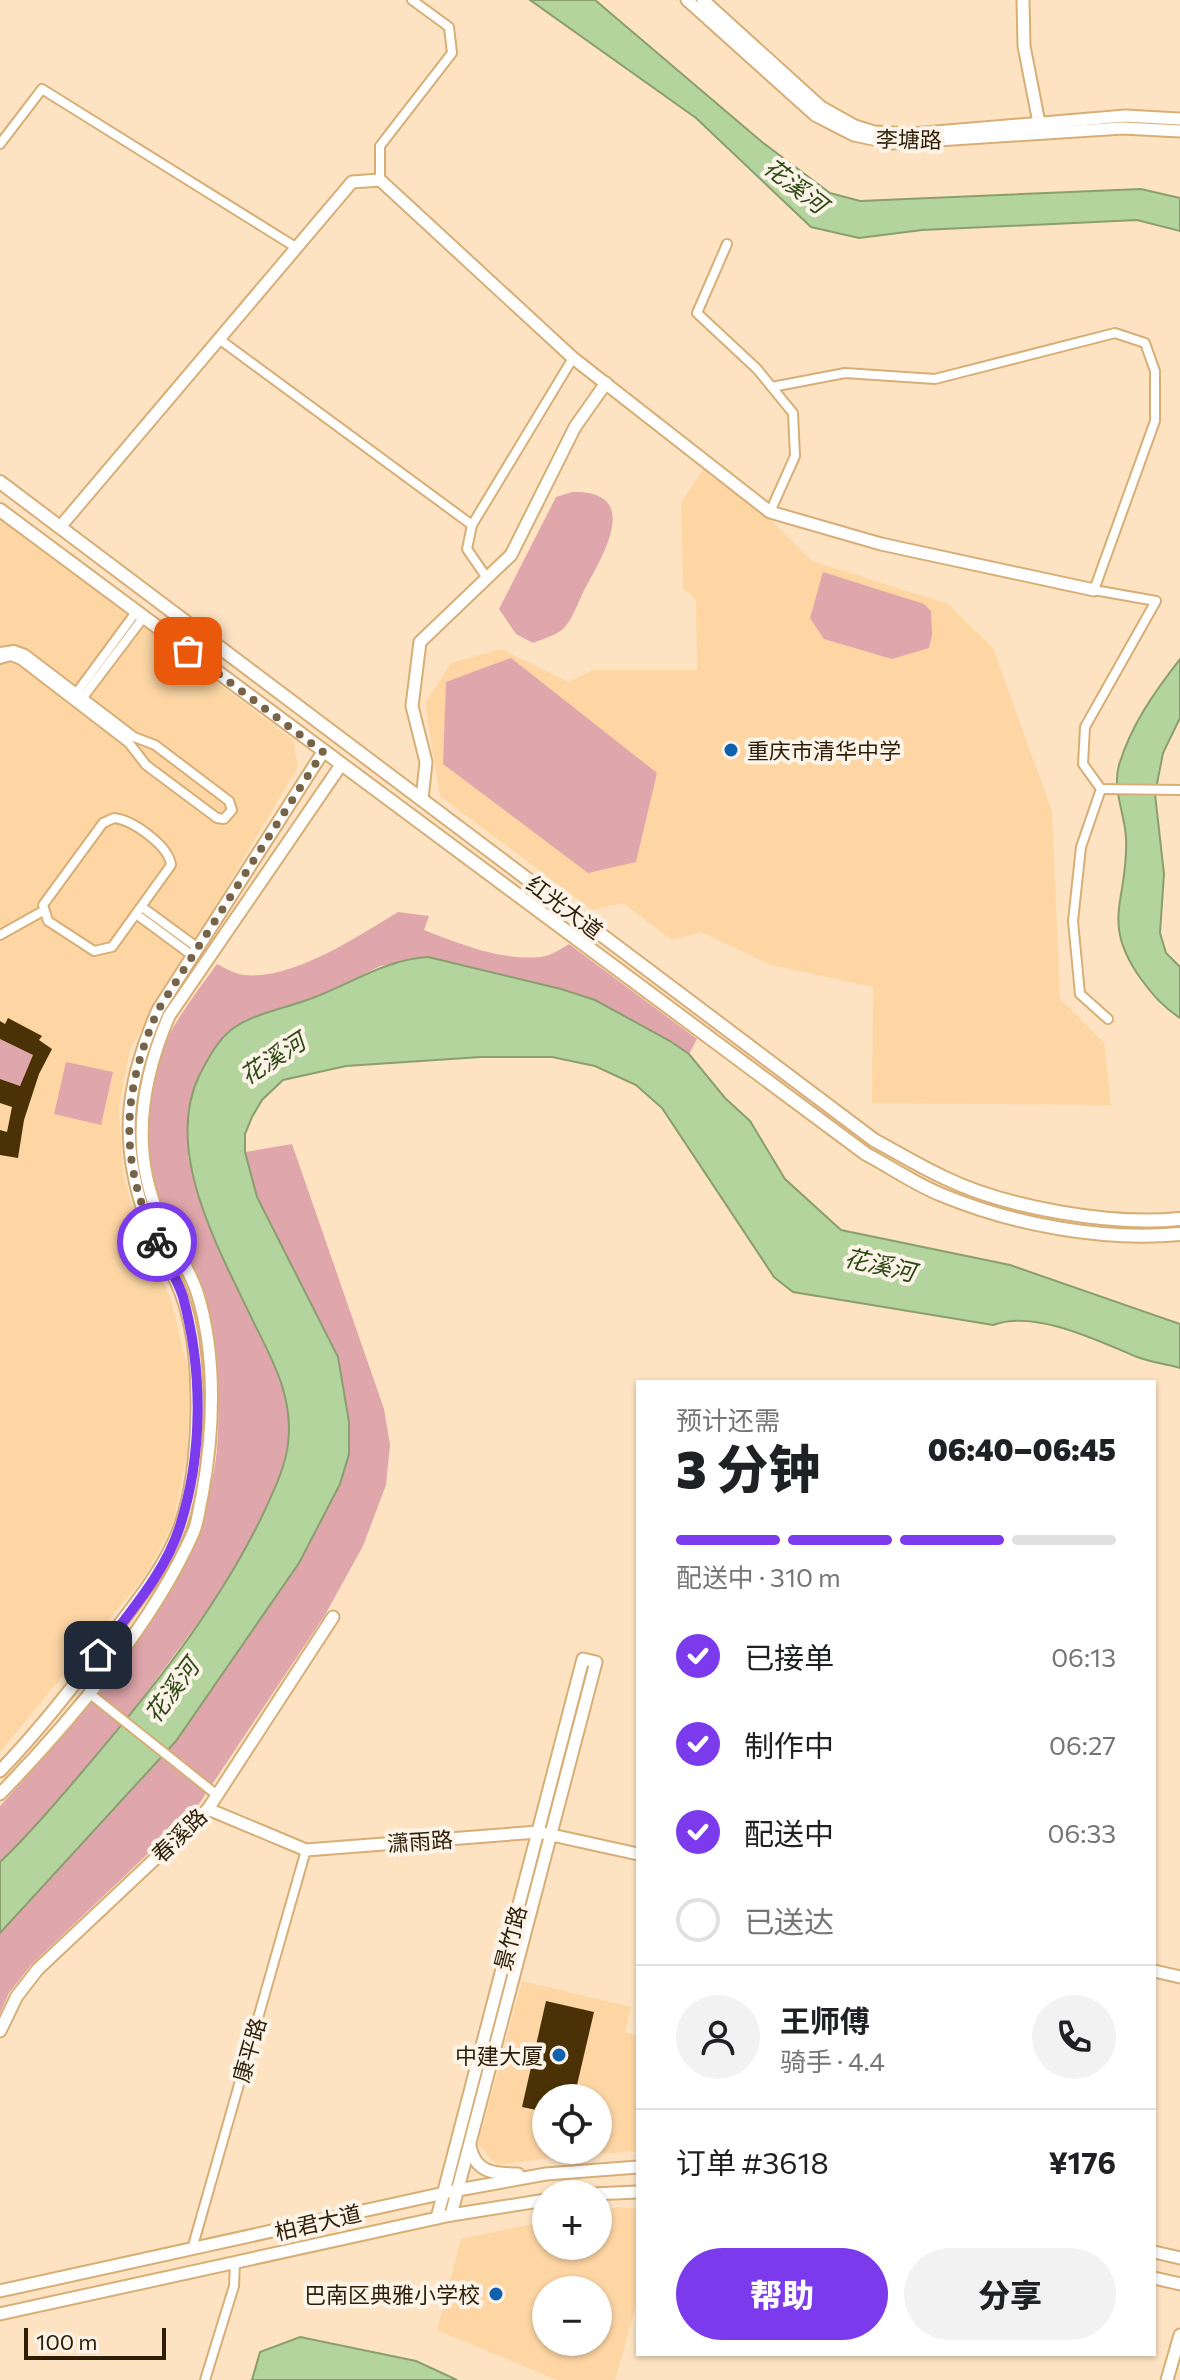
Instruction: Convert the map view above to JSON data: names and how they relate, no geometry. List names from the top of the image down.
{
  "streets": {
    "main road": [
      "李塘路",
      "红光大道",
      "春溪路",
      "潇雨路",
      "景竹路",
      "柏君大道"
    ],
    "street": ["康平路"]
  },
  "crossings": [
    ["春溪路", "潇雨路"],
    ["潇雨路", "景竹路"],
    ["潇雨路", "康平路"],
    ["景竹路", "柏君大道"],
    ["康平路", "柏君大道"]
  ],
  "water": ["花溪河"],
  "places": ["重庆市清华中学", "中建大厦", "巴南区典雅小学校"],
  "scale_bar": "100 m",
  "page": {
    "heading": ["3 分钟", "预计还需", "06:40–06:45"],
    "panel": [
      "王师傅",
      "骑手 · 4.4",
      "订单 #3618",
      "¥176"
    ],
    "bar": "配送中 · 310 m",
    "list": [
      ["已接单", "06:13"],
      ["制作中", "06:27"],
      ["配送中", "06:33"],
      "已送达"
    ],
    "map_buttons": ["+", "−"],
    "buttons": ["帮助", "分享"],
    "scale": "100 m"
  }
}
